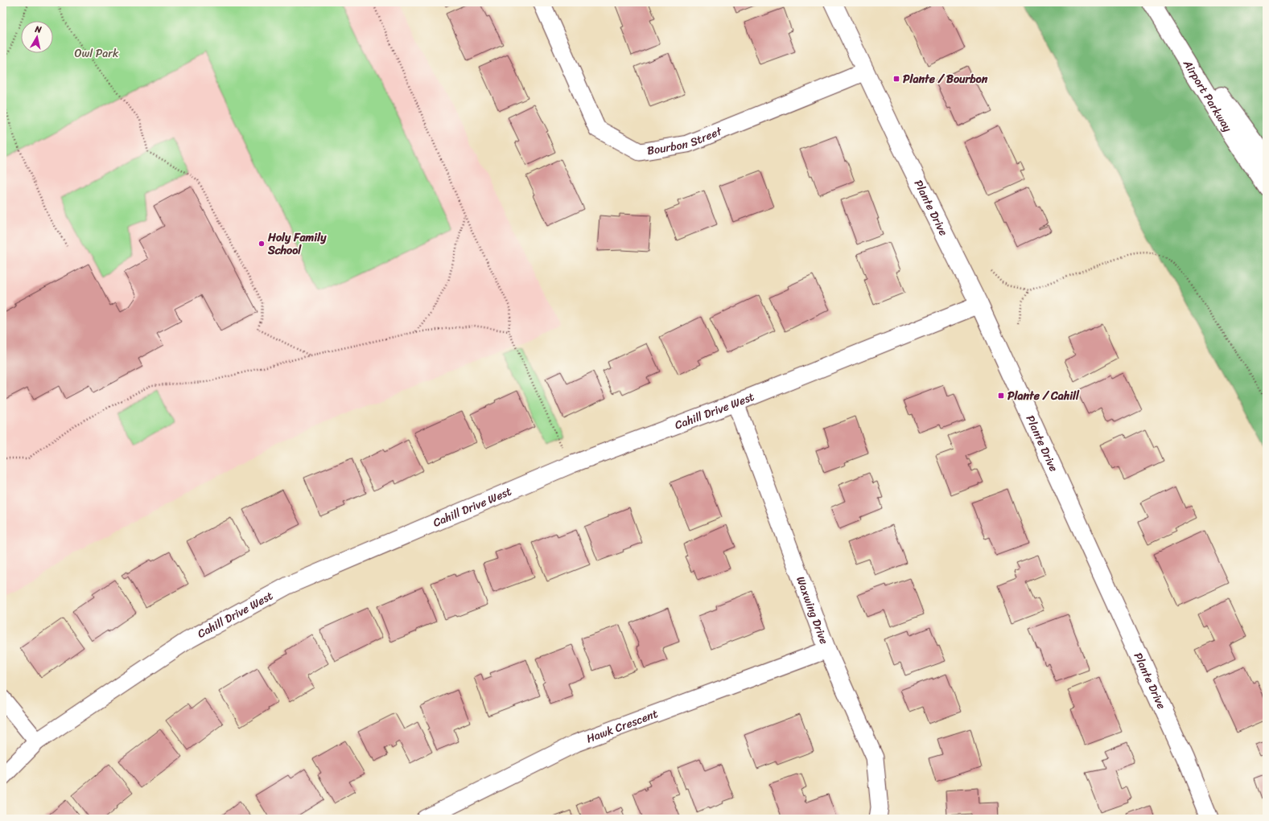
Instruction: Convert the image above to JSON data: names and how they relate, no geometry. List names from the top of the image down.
{
  "streets": {
    "main road": ["Airport Parkway", "Plante Drive"],
    "street": [
      "Bourbon Street",
      "Cahill Drive West",
      "Waxwing Drive",
      "Hawk Crescent"
    ]
  },
  "crossings": [
    ["Bourbon Street", "Plante Drive"],
    ["Plante Drive", "Cahill Drive West"],
    ["Cahill Drive West", "Waxwing Drive"],
    ["Waxwing Drive", "Hawk Crescent"]
  ],
  "parks": ["Owl Park"],
  "places": {
    "transit": ["Plante / Bourbon", "Plante / Cahill"],
    "other": ["Holy Family School"]
  },
  "north": "top"
}
